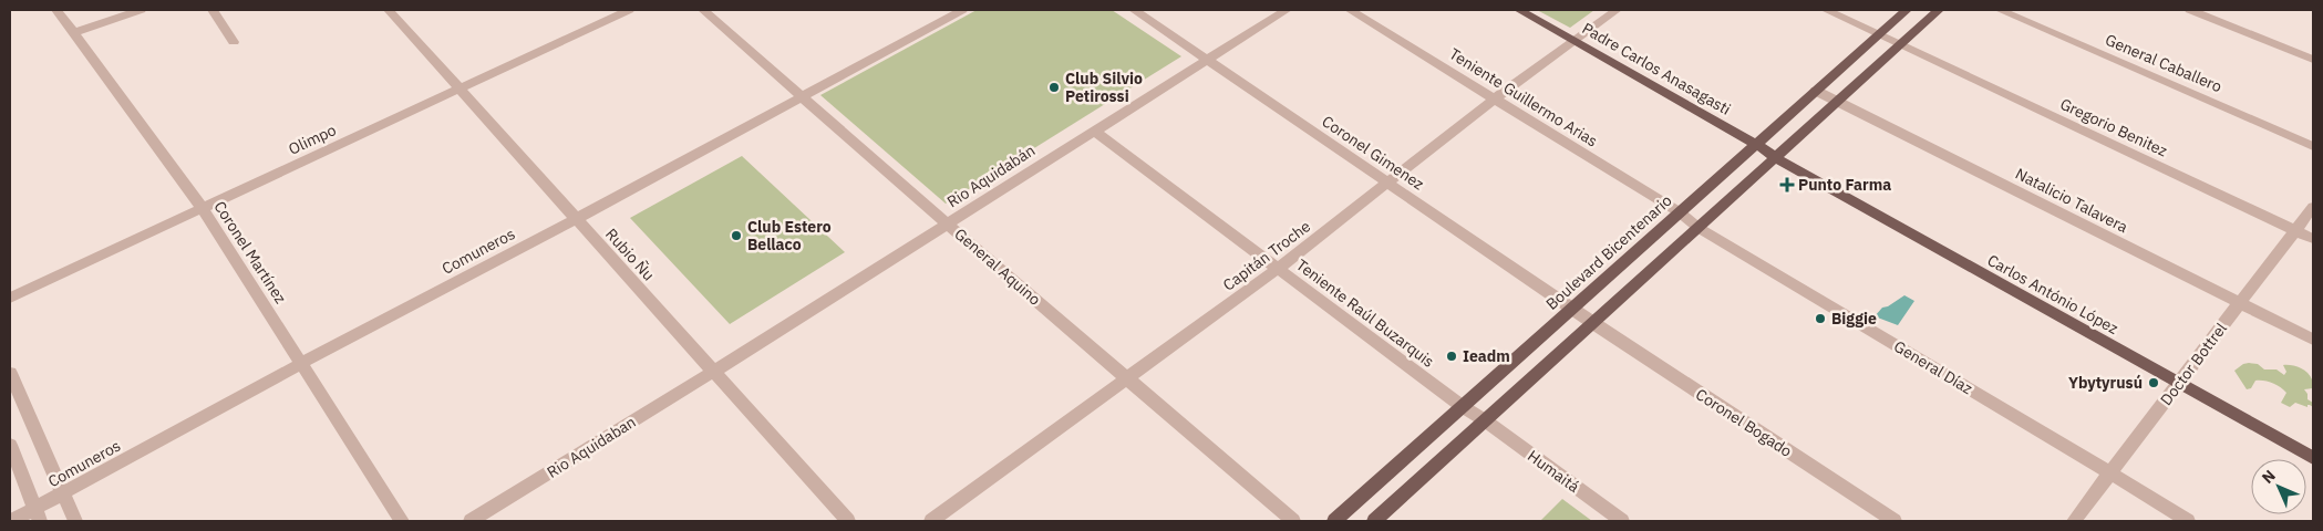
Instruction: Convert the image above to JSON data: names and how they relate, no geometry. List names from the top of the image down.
{
  "streets": {
    "main road": ["Padre Carlos Anasagasti", "Boulevard Bicentenario", "Carlos António López"],
    "street": [
      "General Caballero",
      "Teniente Guillermo Arias",
      "Gregorio Benitez",
      "Olimpo",
      "Coronel Gimenez",
      "Rio Aquidabán",
      "Natalicio Talavera",
      "Comuneros",
      "Coronel Martínez",
      "Rubio Ñu",
      "Capitán Troche",
      "General Aquino",
      "Teniente Raúl Buzarquis",
      "Doctor Bottrel",
      "General Díaz",
      "Coronel Bogado",
      "Rio Aquidaban",
      "Humaitá"
    ]
  },
  "crossings": [
    ["Padre Carlos Anasagasti", "Boulevard Bicentenario"],
    ["Padre Carlos Anasagasti", "Capitán Troche"],
    ["Padre Carlos Anasagasti", "Carlos António López"],
    ["Teniente Guillermo Arias", "Boulevard Bicentenario"],
    ["Teniente Guillermo Arias", "Capitán Troche"],
    ["Teniente Guillermo Arias", "General Díaz"],
    ["Gregorio Benitez", "Boulevard Bicentenario"],
    ["Gregorio Benitez", "Doctor Bottrel"],
    ["Olimpo", "Coronel Martínez"],
    ["Olimpo", "Rubio Ñu"],
    ["Coronel Gimenez", "Rio Aquidabán"],
    ["Coronel Gimenez", "Boulevard Bicentenario"],
    ["Coronel Gimenez", "Capitán Troche"],
    ["Coronel Gimenez", "Coronel Bogado"],
    ["Rio Aquidabán", "Rubio Ñu"],
    ["Rio Aquidabán", "General Aquino"],
    ["Rio Aquidabán", "Teniente Raúl Buzarquis"],
    ["Rio Aquidabán", "Rio Aquidaban"],
    ["Natalicio Talavera", "Boulevard Bicentenario"],
    ["Natalicio Talavera", "Doctor Bottrel"],
    ["Comuneros", "Coronel Martínez"],
    ["Comuneros", "Rubio Ñu"],
    ["Comuneros", "General Aquino"],
    ["Boulevard Bicentenario", "Teniente Raúl Buzarquis"],
    ["Boulevard Bicentenario", "General Díaz"],
    ["Rubio Ñu", "Rio Aquidaban"],
    ["Capitán Troche", "General Aquino"],
    ["Capitán Troche", "Teniente Raúl Buzarquis"],
    ["Carlos António López", "Doctor Bottrel"],
    ["Teniente Raúl Buzarquis", "Humaitá"],
    ["Doctor Bottrel", "General Díaz"]
  ],
  "places": {
    "other": [
      "Club Silvio Petirossi",
      "Club Estero Bellaco",
      "Biggie",
      "Ieadm",
      "Ybytyrusú"
    ],
    "health": ["Punto Farma"]
  },
  "north": "top left"
}
